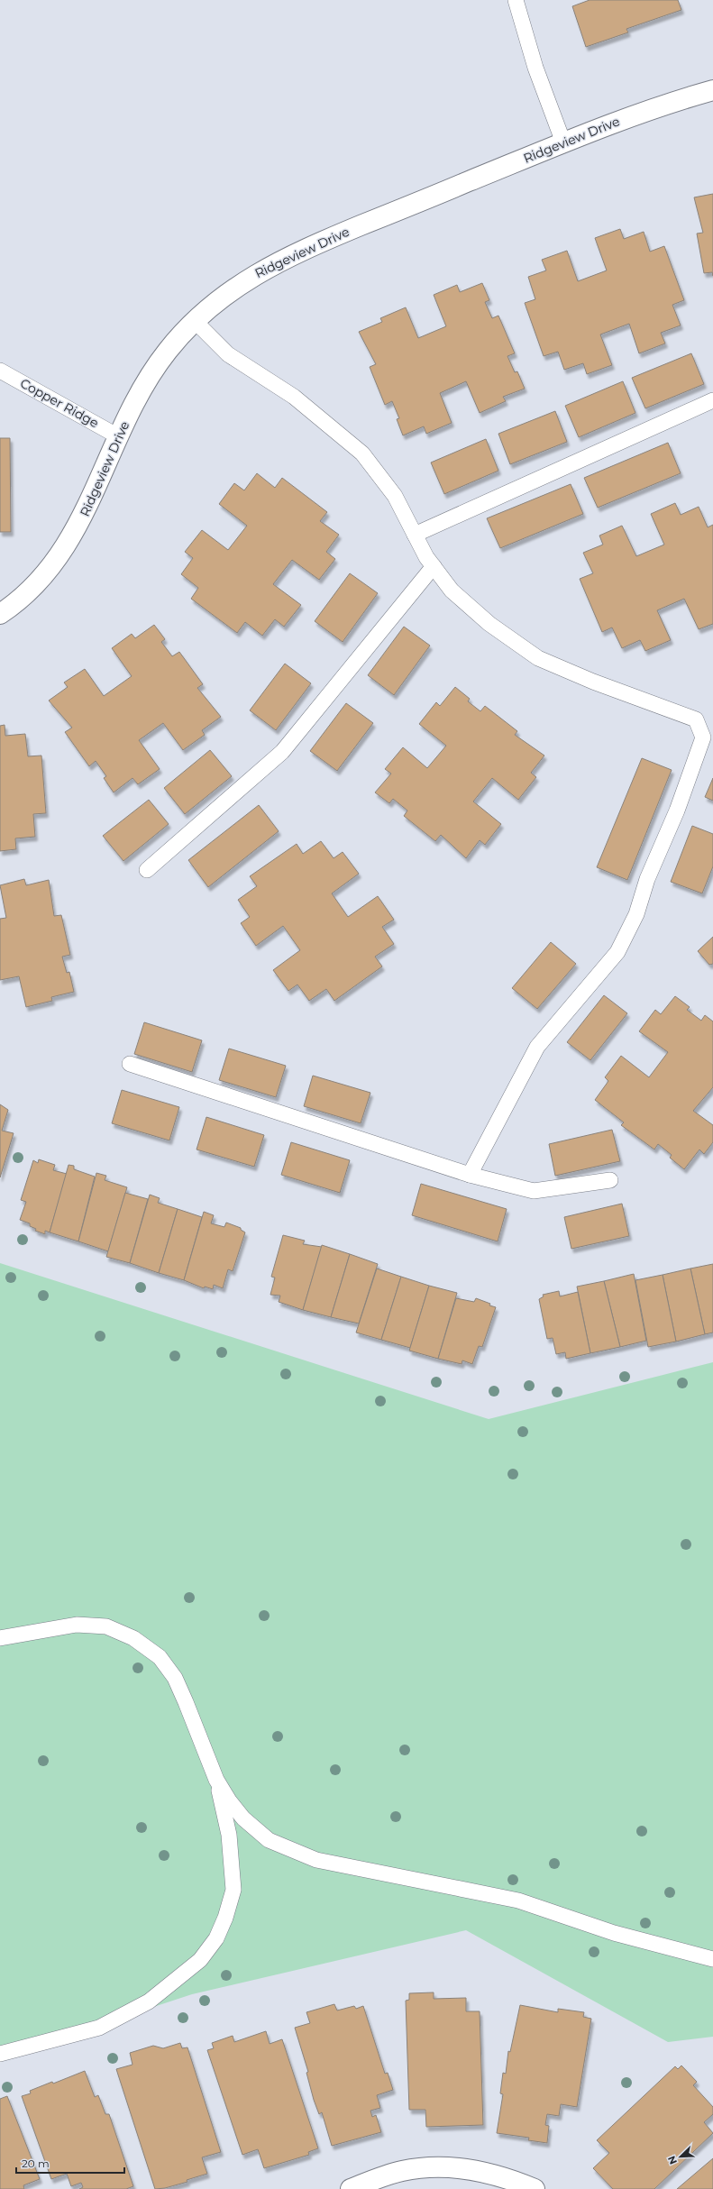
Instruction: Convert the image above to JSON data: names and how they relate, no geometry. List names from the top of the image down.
{
  "streets": {
    "street": ["Ridgeview Drive"],
    "lane": ["Copper Ridge"]
  },
  "crossings": [
    ["Ridgeview Drive", "Copper Ridge"]
  ],
  "scale_bar": "20 m",
  "north": "bottom left"
}
